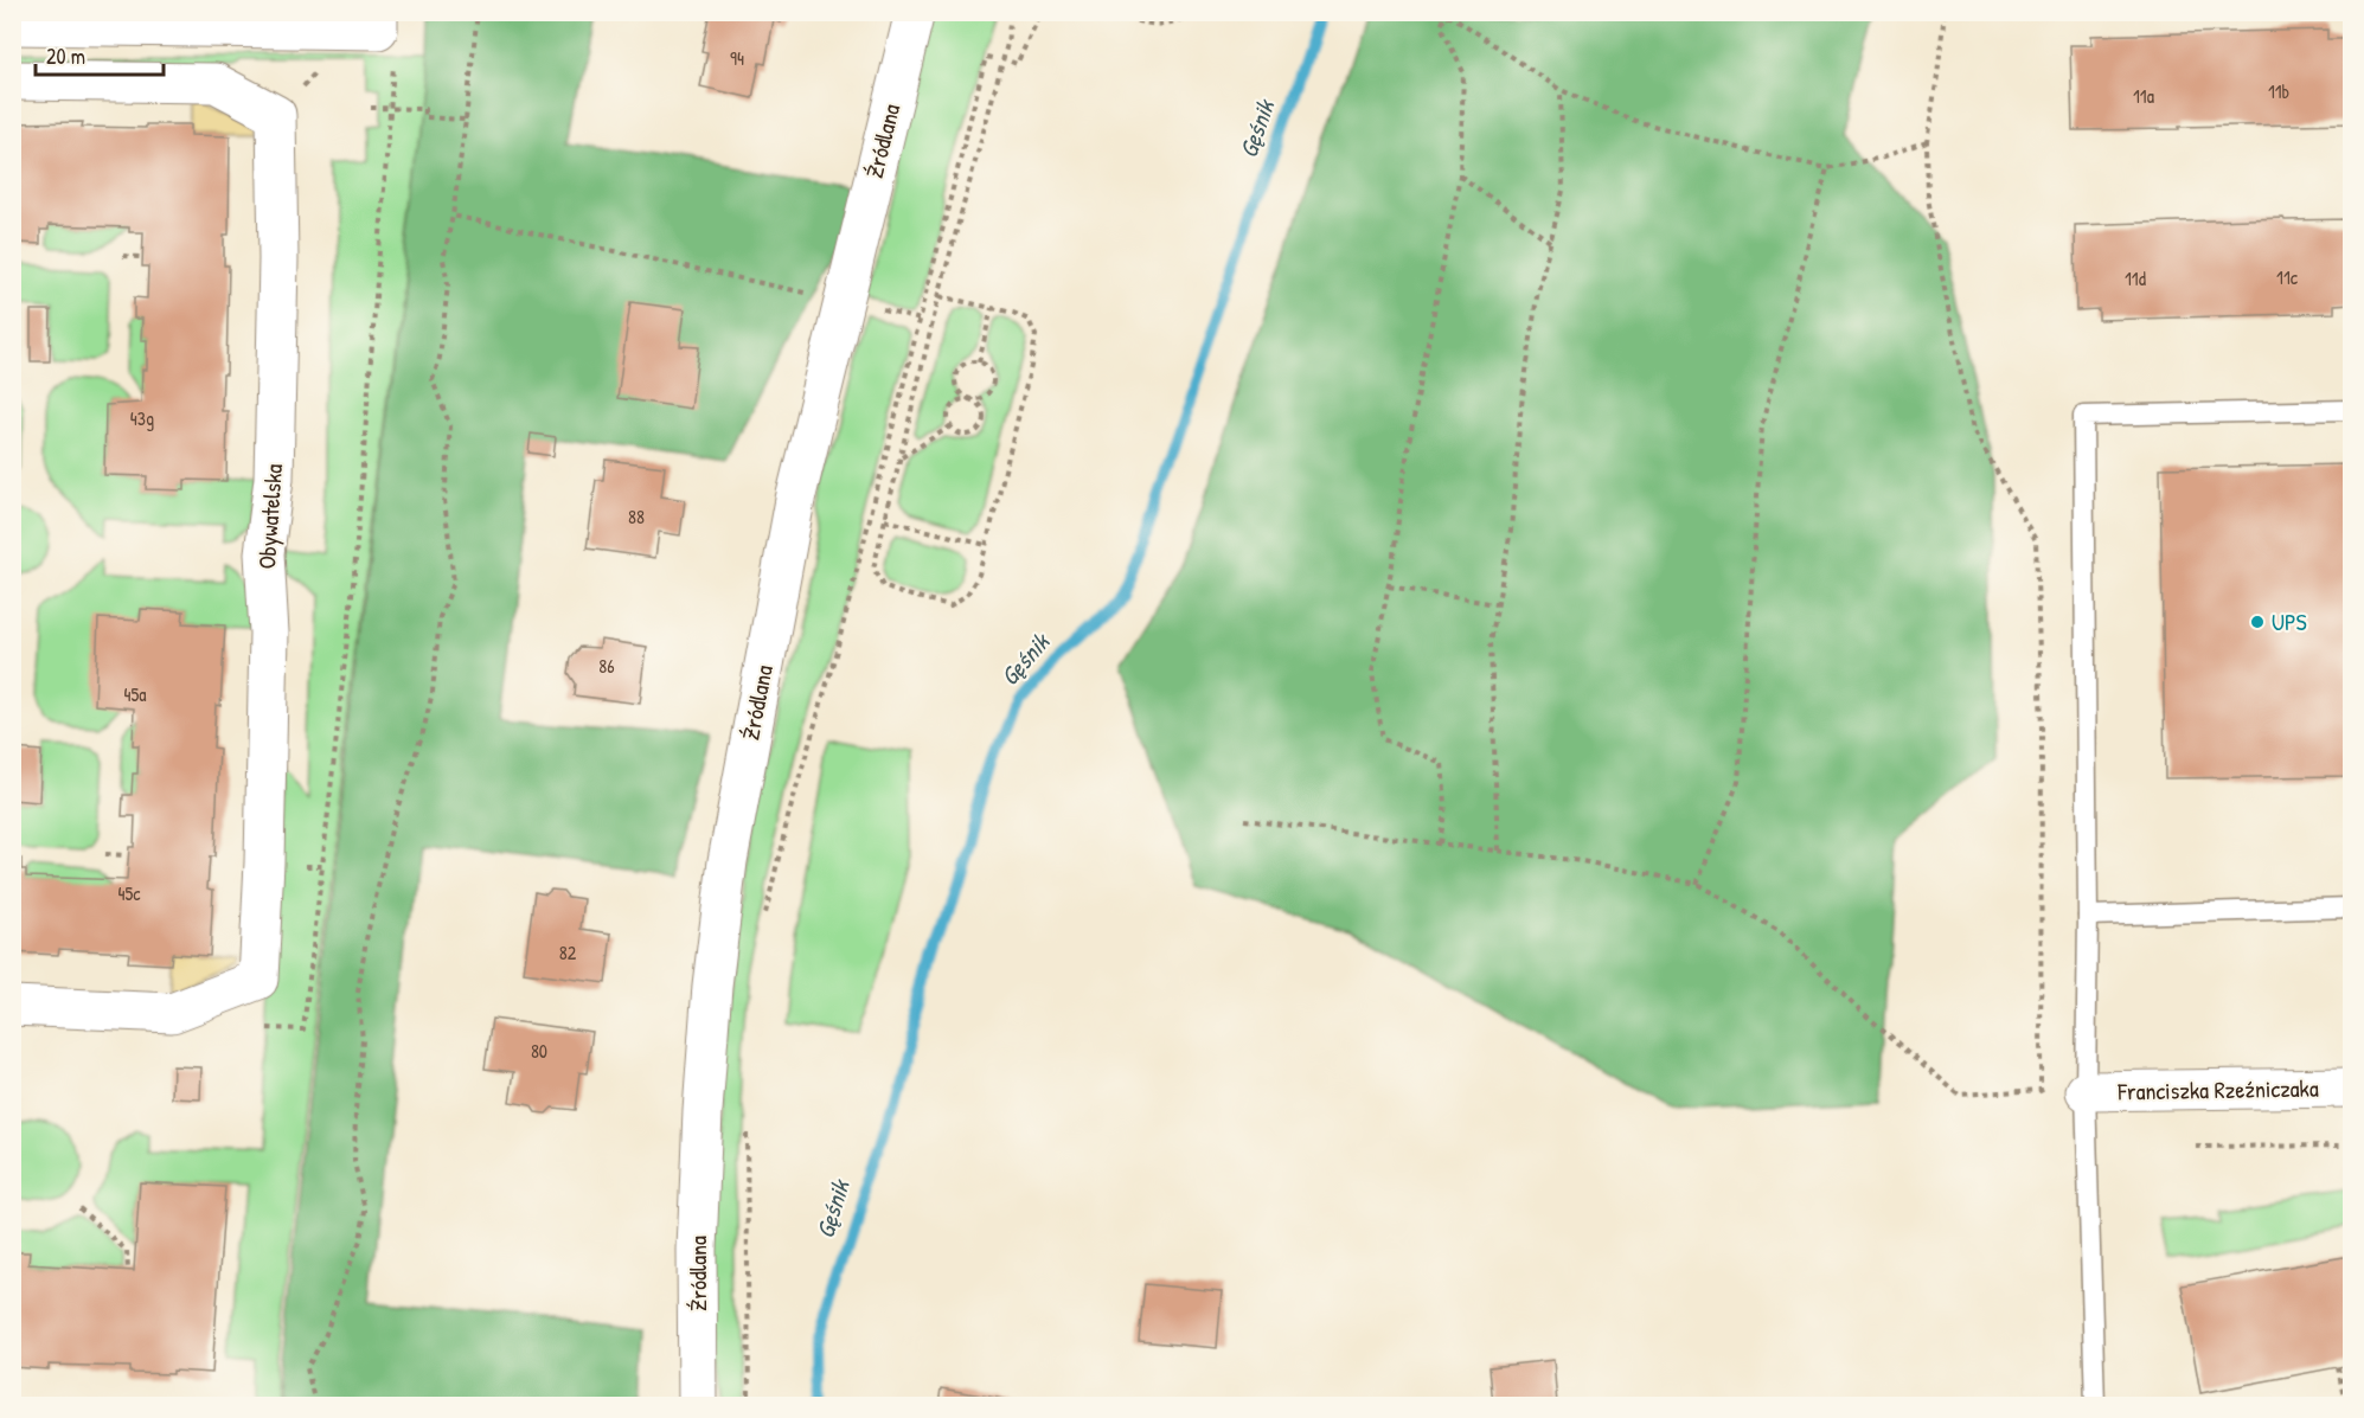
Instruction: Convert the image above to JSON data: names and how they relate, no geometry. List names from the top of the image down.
{
  "streets": {
    "street": ["Źródlana", "Obywatelska", "Franciszka Rzeźniczaka"]
  },
  "water": ["Gęśnik"],
  "places": ["UPS"],
  "house_numbers": [
    "94",
    "11b",
    "11a",
    "11c",
    "11d",
    "43g",
    "88",
    "86",
    "45a",
    "45c",
    "82",
    "80"
  ],
  "scale_bar": "20 m"
}
